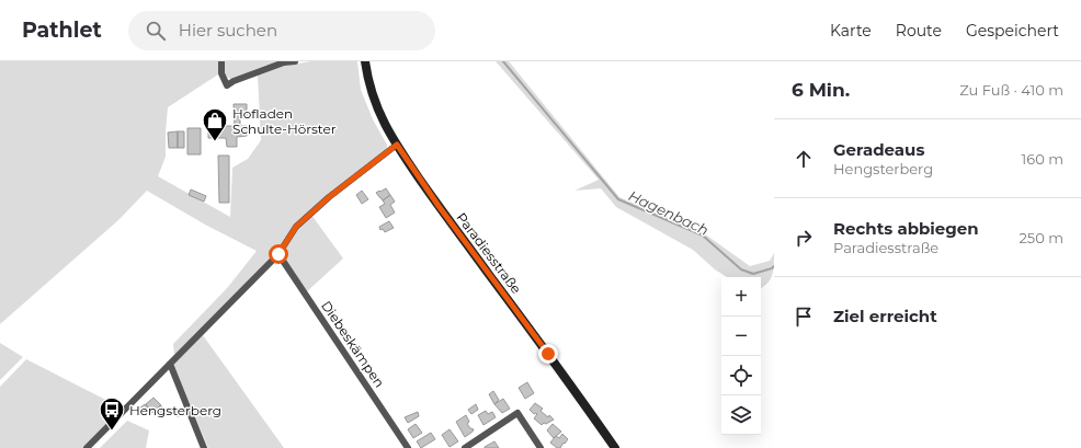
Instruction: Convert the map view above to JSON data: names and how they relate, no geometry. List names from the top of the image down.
{
  "streets": {
    "main road": ["Paradiesstraße"],
    "street": ["Diebeskämpen"]
  },
  "water": ["Hagenbach"],
  "places": {
    "shop": ["Hofladen Schulte-Hörster"],
    "bus stop": ["Hengsterberg"]
  },
  "page": {
    "header": "Pathlet",
    "search": "Hier suchen",
    "nav": ["Karte", "Route", "Gespeichert"],
    "heading": ["6 Min.", "Zu Fuß · 410 m"],
    "list": [
      ["Geradeaus", "Hengsterberg", "160 m"],
      ["Rechts abbiegen", "Paradiesstraße", "250 m"],
      "Ziel erreicht"
    ],
    "map_buttons": ["+", "−"]
  }
}
